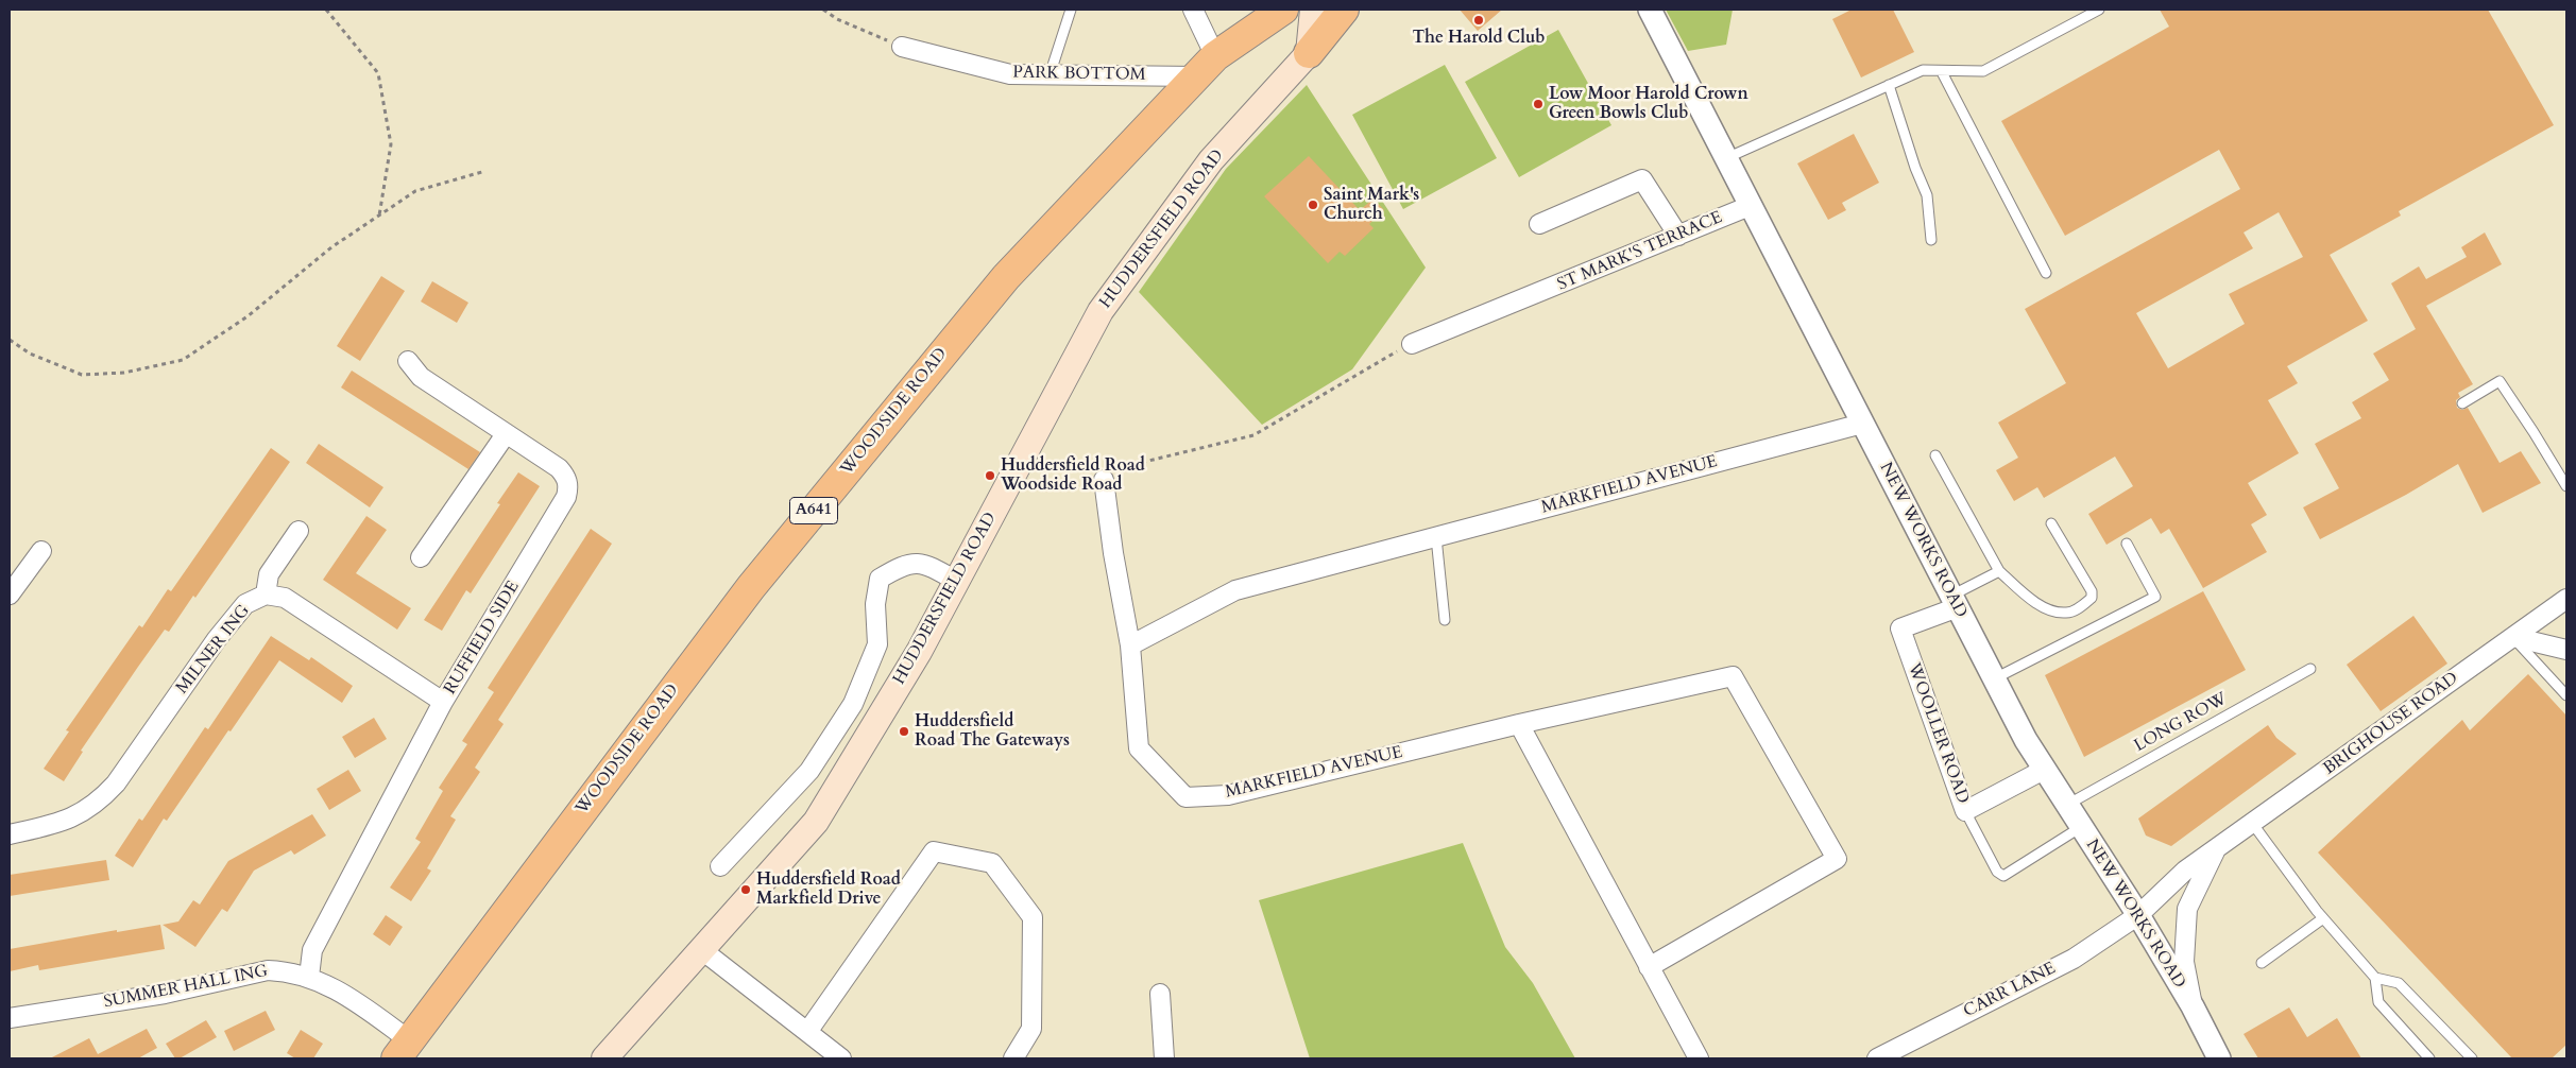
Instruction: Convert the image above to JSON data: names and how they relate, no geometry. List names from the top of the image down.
{
  "streets": {
    "main road": ["HUDDERSFIELD ROAD", "WOODSIDE ROAD", "A641"],
    "street": [
      "PARK BOTTOM",
      "ST MARK'S TERRACE",
      "MARKFIELD AVENUE",
      "NEW WORKS ROAD",
      "RUFFIELD SIDE",
      "MILNER ING",
      "BRIGHOUSE ROAD",
      "WOOLLER ROAD",
      "SUMMER HALL ING",
      "CARR LANE"
    ],
    "lane": ["LONG ROW"]
  },
  "crossings": [
    ["PARK BOTTOM", "WOODSIDE ROAD"],
    ["ST MARK'S TERRACE", "NEW WORKS ROAD"],
    ["WOODSIDE ROAD", "SUMMER HALL ING"],
    ["MARKFIELD AVENUE", "NEW WORKS ROAD"],
    ["NEW WORKS ROAD", "LONG ROW"],
    ["NEW WORKS ROAD", "BRIGHOUSE ROAD"],
    ["NEW WORKS ROAD", "WOOLLER ROAD"],
    ["NEW WORKS ROAD", "CARR LANE"],
    ["RUFFIELD SIDE", "MILNER ING"],
    ["RUFFIELD SIDE", "SUMMER HALL ING"],
    ["BRIGHOUSE ROAD", "CARR LANE"]
  ],
  "places": [
    "The Harold Club",
    "Low Moor Harold Crown Green Bowls Club",
    "Saint Mark's Church",
    "Huddersfield Road Woodside Road",
    "Huddersfield Road The Gateways",
    "Huddersfield Road Markfield Drive"
  ]
}
